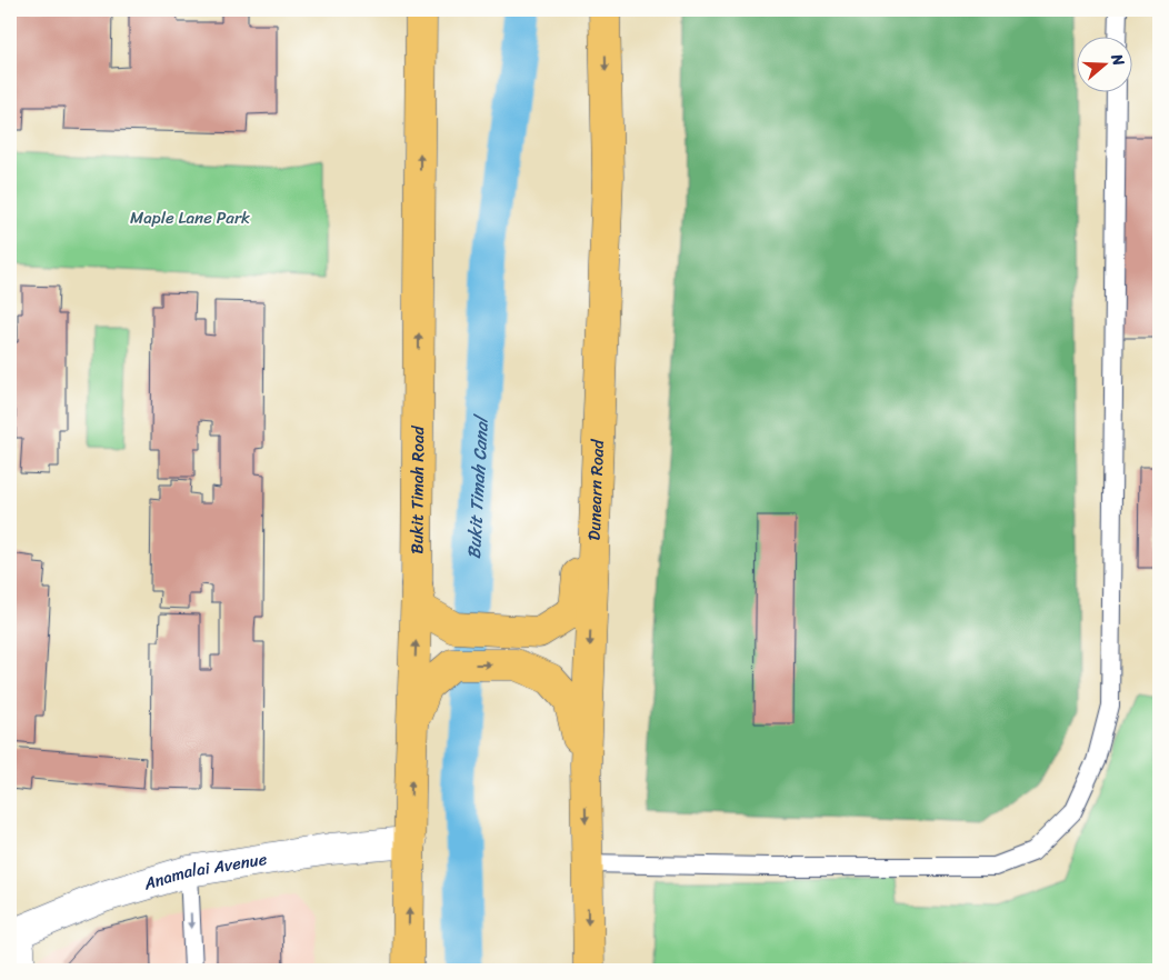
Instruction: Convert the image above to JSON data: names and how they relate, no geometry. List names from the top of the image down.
{
  "streets": {
    "highway": ["Bukit Timah Road", "Dunearn Road"],
    "street": ["Anamalai Avenue"]
  },
  "crossings": [
    ["Bukit Timah Road", "Anamalai Avenue"]
  ],
  "one_way": ["Bukit Timah Road", "Dunearn Road"],
  "water": ["Bukit Timah Canal"],
  "parks": ["Maple Lane Park"],
  "north": "right"
}
